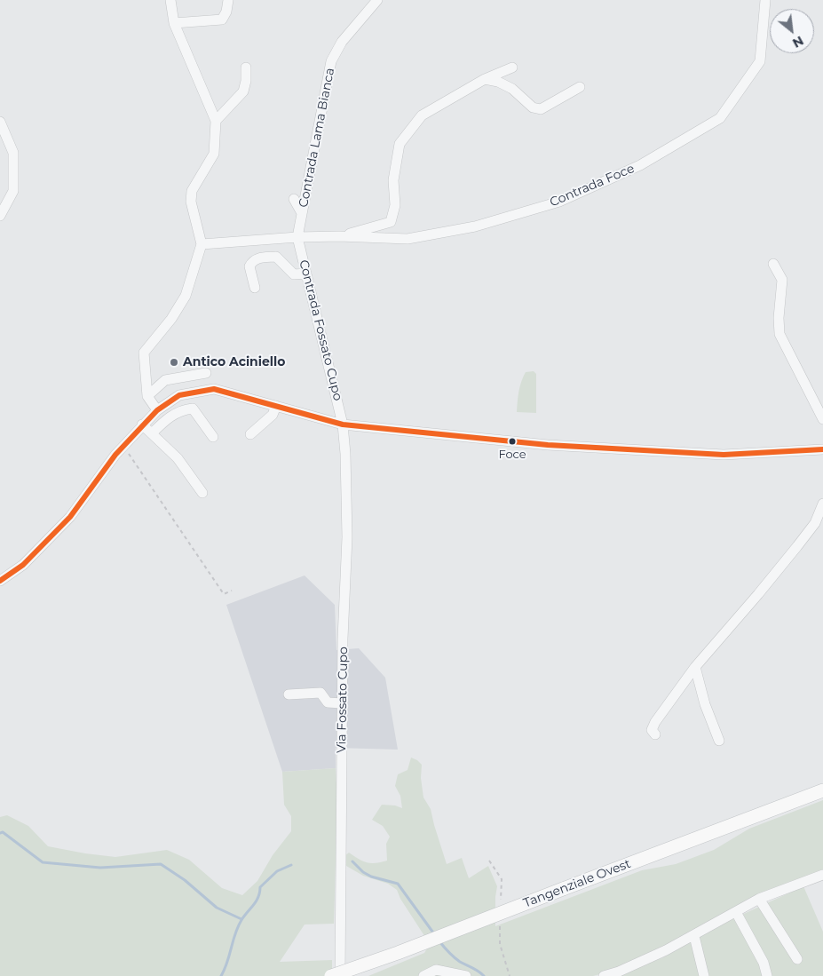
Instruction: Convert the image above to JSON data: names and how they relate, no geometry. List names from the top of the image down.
{
  "streets": {
    "main road": ["Tangenziale Ovest"],
    "street": [
      "Contrada Lama Bianca",
      "Contrada Foce",
      "Contrada Fossato Cupo",
      "Via Fossato Cupo"
    ]
  },
  "crossings": [
    ["Contrada Lama Bianca", "Contrada Foce"],
    ["Contrada Lama Bianca", "Contrada Fossato Cupo"],
    ["Contrada Foce", "Contrada Fossato Cupo"],
    ["Contrada Fossato Cupo", "Via Fossato Cupo"]
  ],
  "places": ["Antico Aciniello", "Foce"],
  "north": "bottom right"
}
